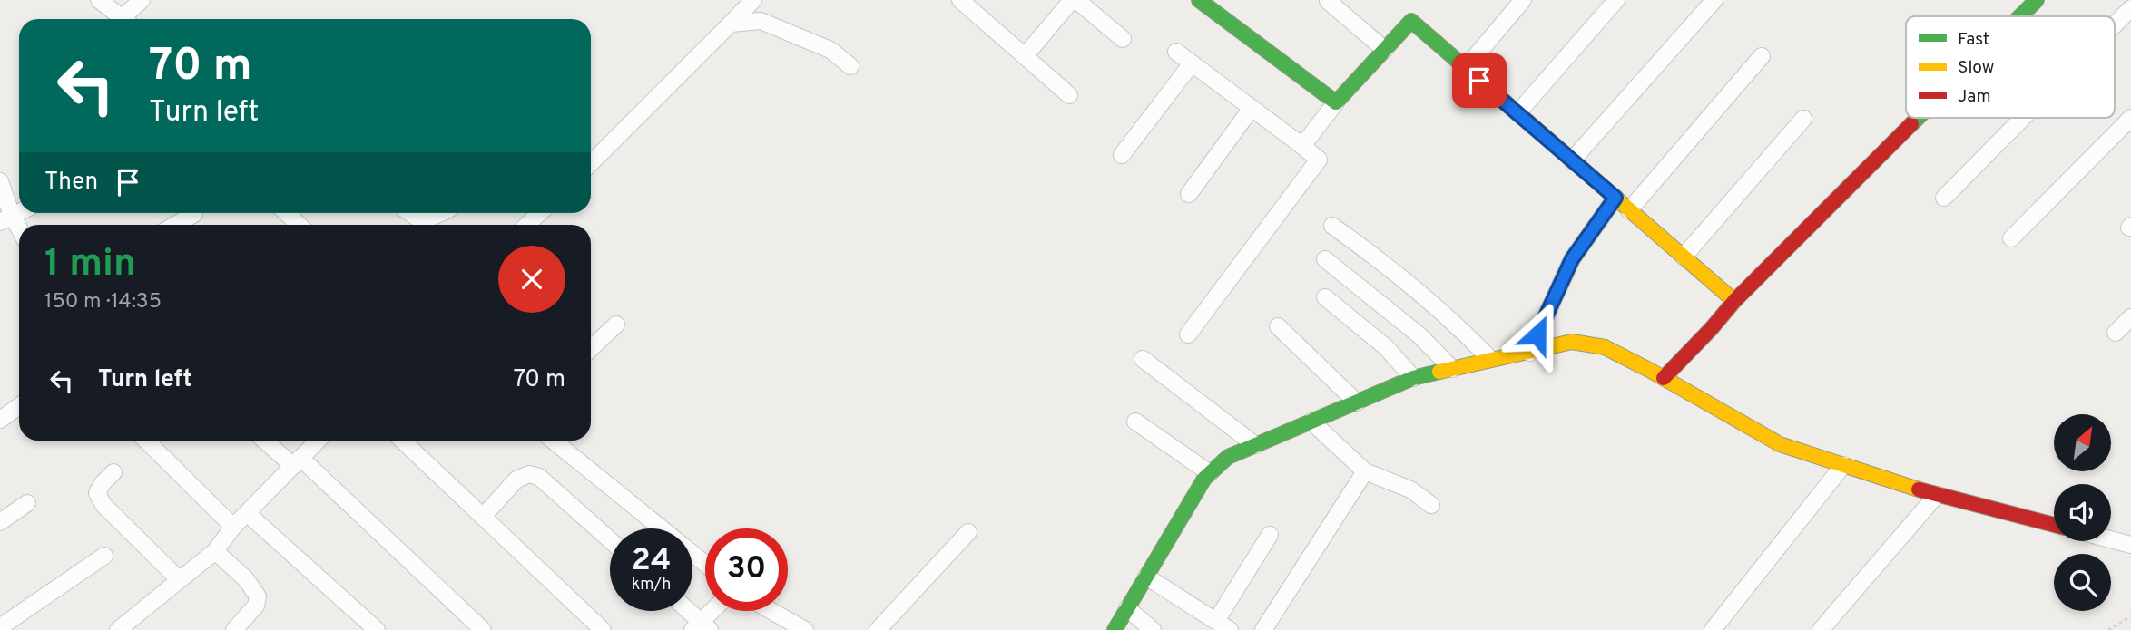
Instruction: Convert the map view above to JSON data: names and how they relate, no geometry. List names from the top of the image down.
{
  "legend": ["Fast", "Slow", "Jam"],
  "north": "top right",
  "page": {
    "turn": ["70 m", "Turn left"],
    "then": "Then",
    "heading": ["1 min", "150 m · 14:35"],
    "list": [
      {
        "name": "Turn left",
        "value": "70 m"
      }
    ],
    "speed": "24 km/h",
    "limit": "30"
  }
}
